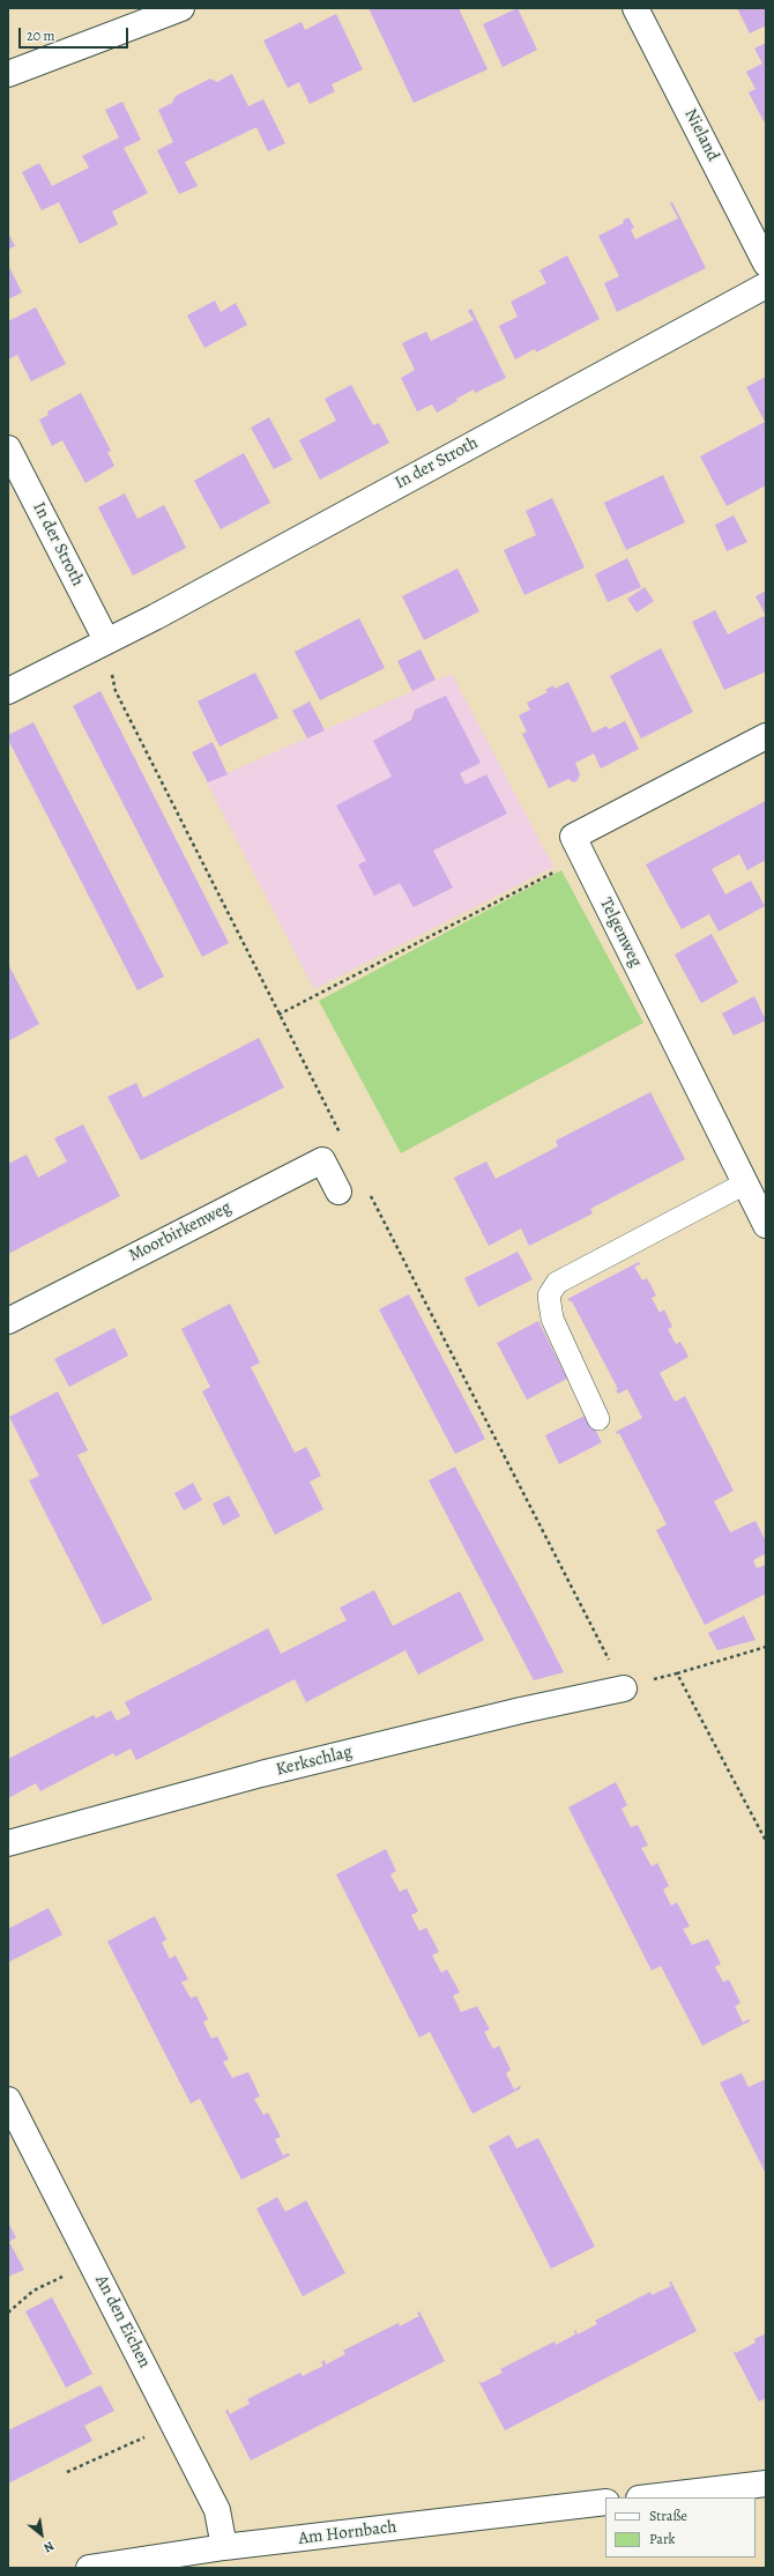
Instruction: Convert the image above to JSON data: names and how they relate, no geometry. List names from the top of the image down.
{
  "streets": {
    "street": [
      "Nieland",
      "In der Stroth",
      "Telgenweg",
      "Moorbirkenweg",
      "Kerkschlag",
      "An den Eichen",
      "Am Hornbach"
    ]
  },
  "crossings": [
    ["An den Eichen", "Am Hornbach"]
  ],
  "legend": ["Straße", "Park"],
  "scale_bar": "20 m",
  "north": "bottom right"
}
